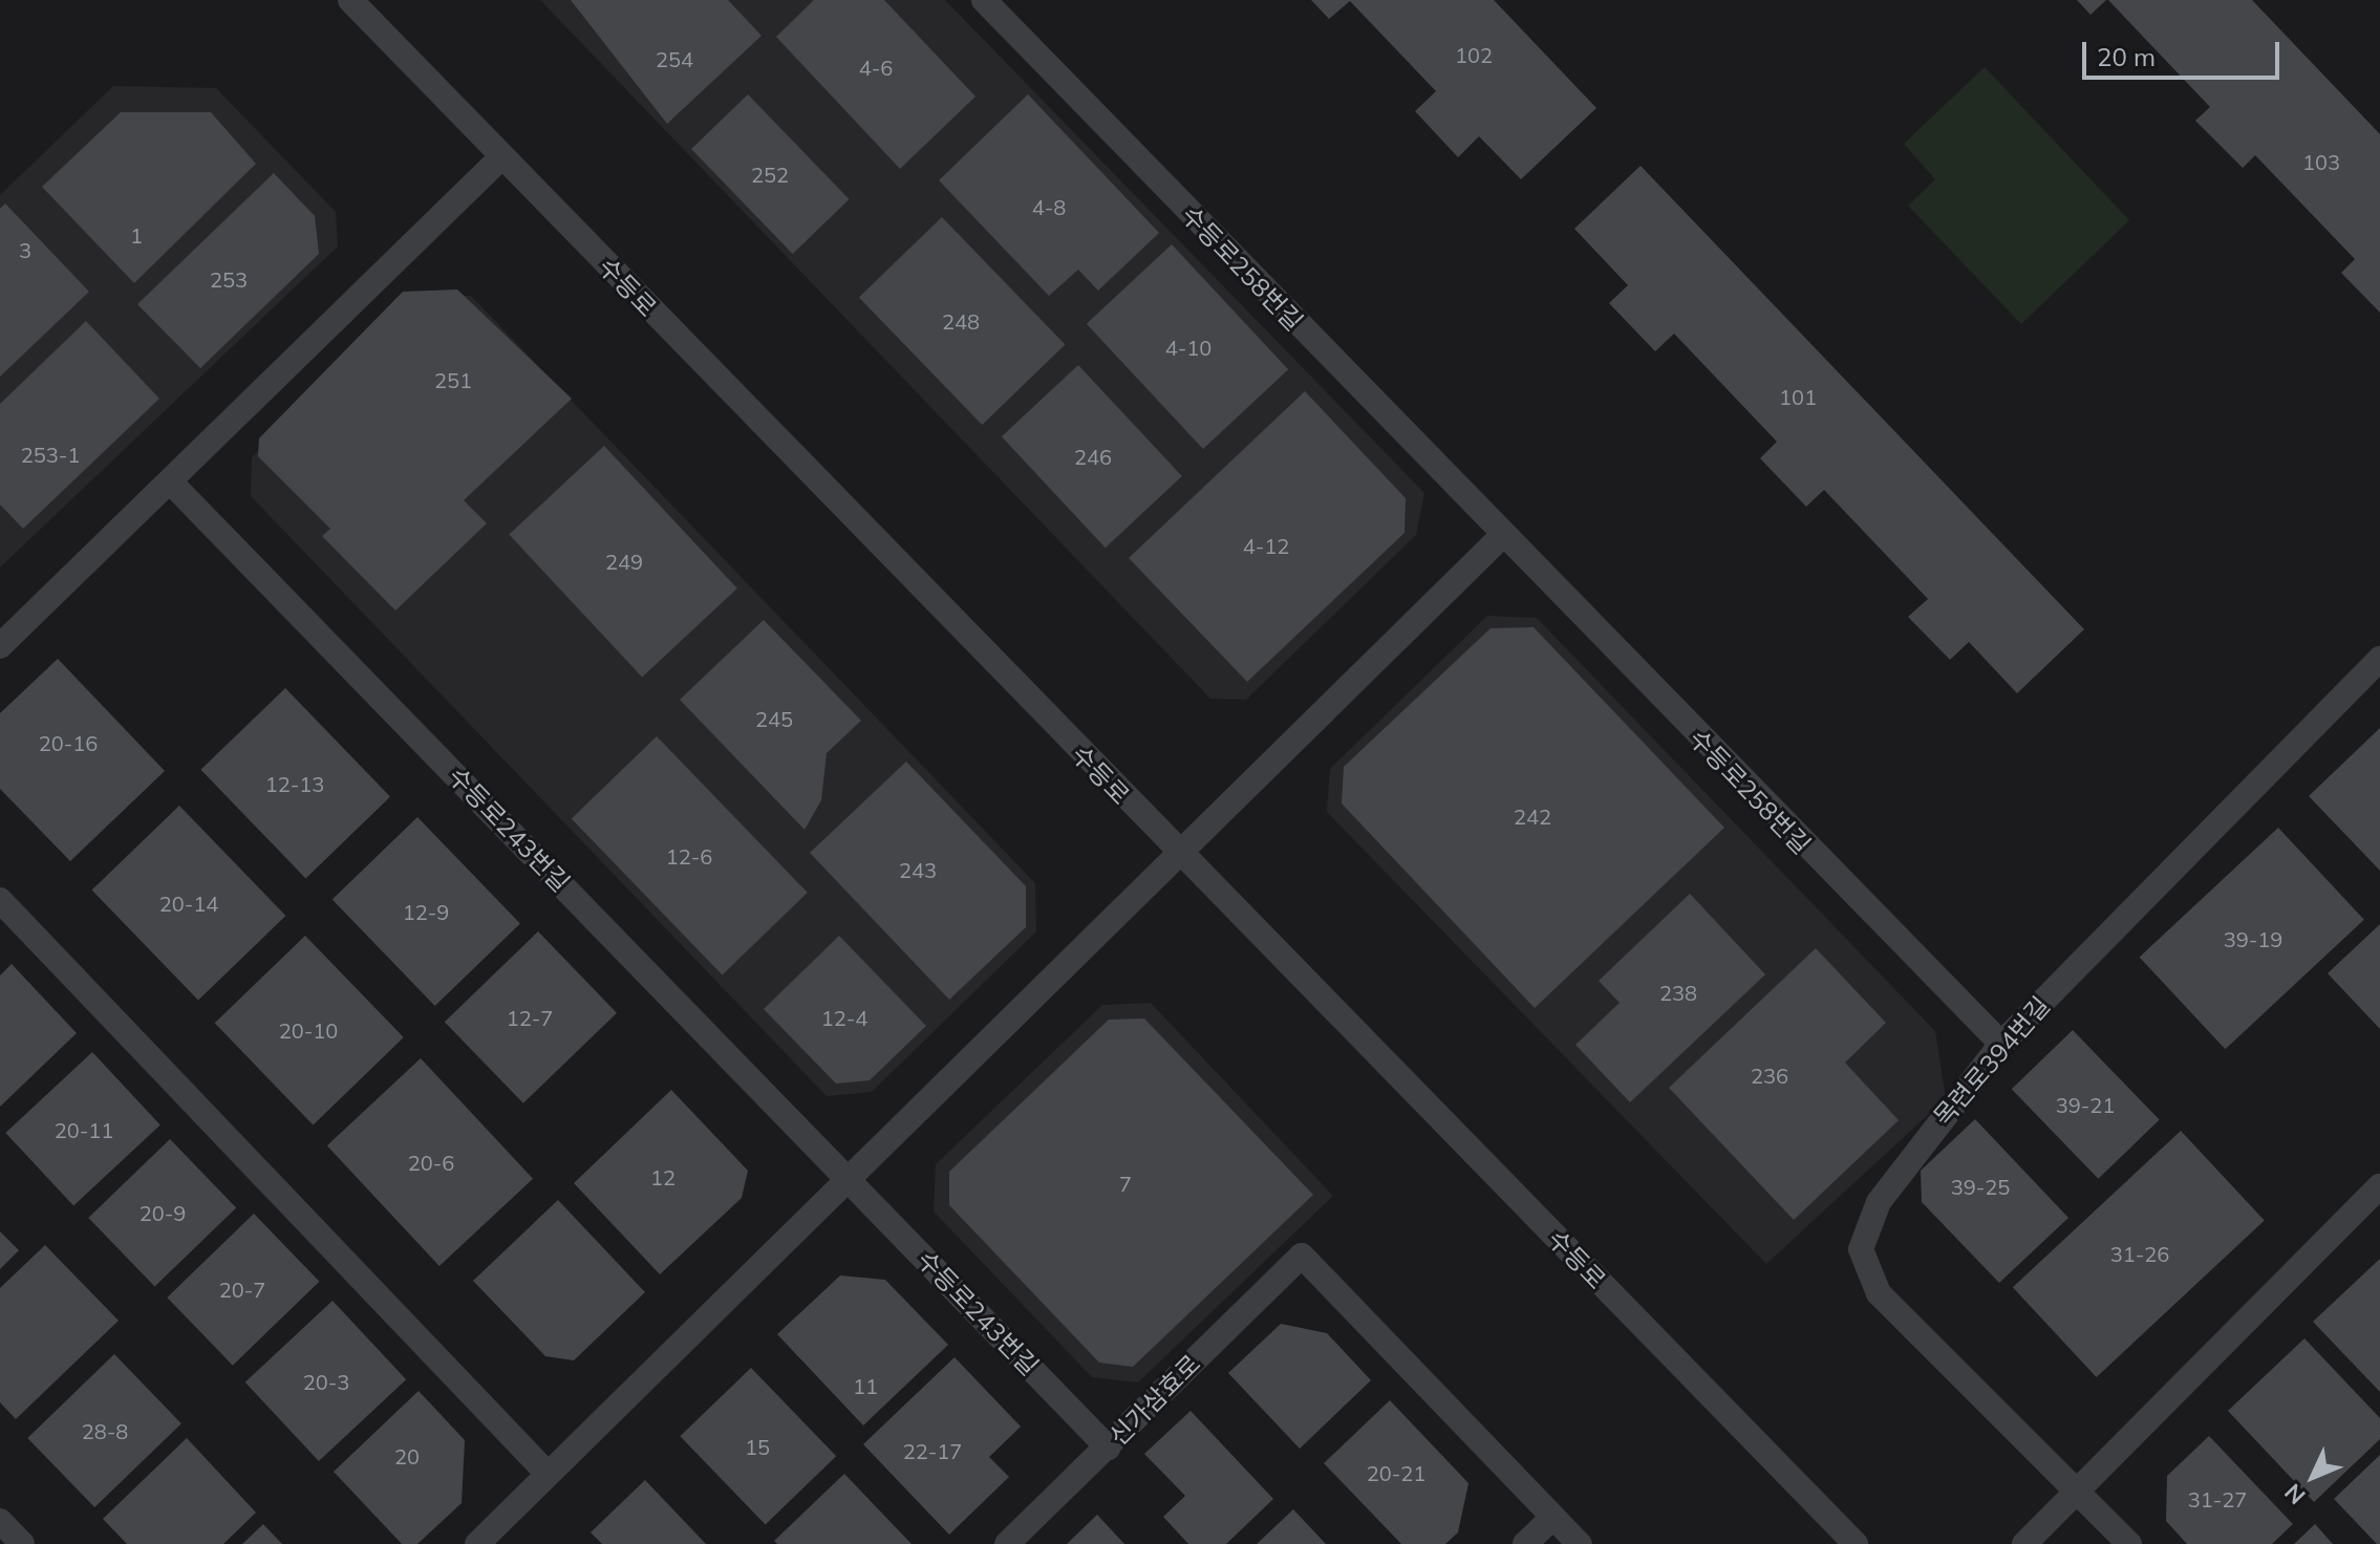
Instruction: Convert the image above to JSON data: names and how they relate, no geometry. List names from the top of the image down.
{
  "streets": {
    "street": [
      "수등로258번길",
      "수등로",
      "수등로243번길",
      "목련로394번길",
      "신가삼효로"
    ]
  },
  "crossings": [
    ["수등로258번길", "목련로394번길"],
    ["수등로243번길", "신가삼효로"]
  ],
  "house_numbers": [
    "102",
    "254",
    "4-6",
    "103",
    "252",
    "4-8",
    "1",
    "3",
    "253",
    "248",
    "4-10",
    "251",
    "101",
    "253-1",
    "246",
    "4-12",
    "249",
    "245",
    "20-16",
    "12-13",
    "242",
    "12-6",
    "243",
    "20-14",
    "12-9",
    "39-19",
    "238",
    "12-7",
    "12-4",
    "20-10",
    "236",
    "39-21",
    "20-11",
    "20-6",
    "12",
    "7",
    "39-25",
    "20-9",
    "31-26",
    "20-7",
    "20-3",
    "11",
    "28-8",
    "15",
    "22-17",
    "20",
    "20-21",
    "31-27"
  ],
  "scale_bar": "20 m",
  "north": "bottom left"
}
